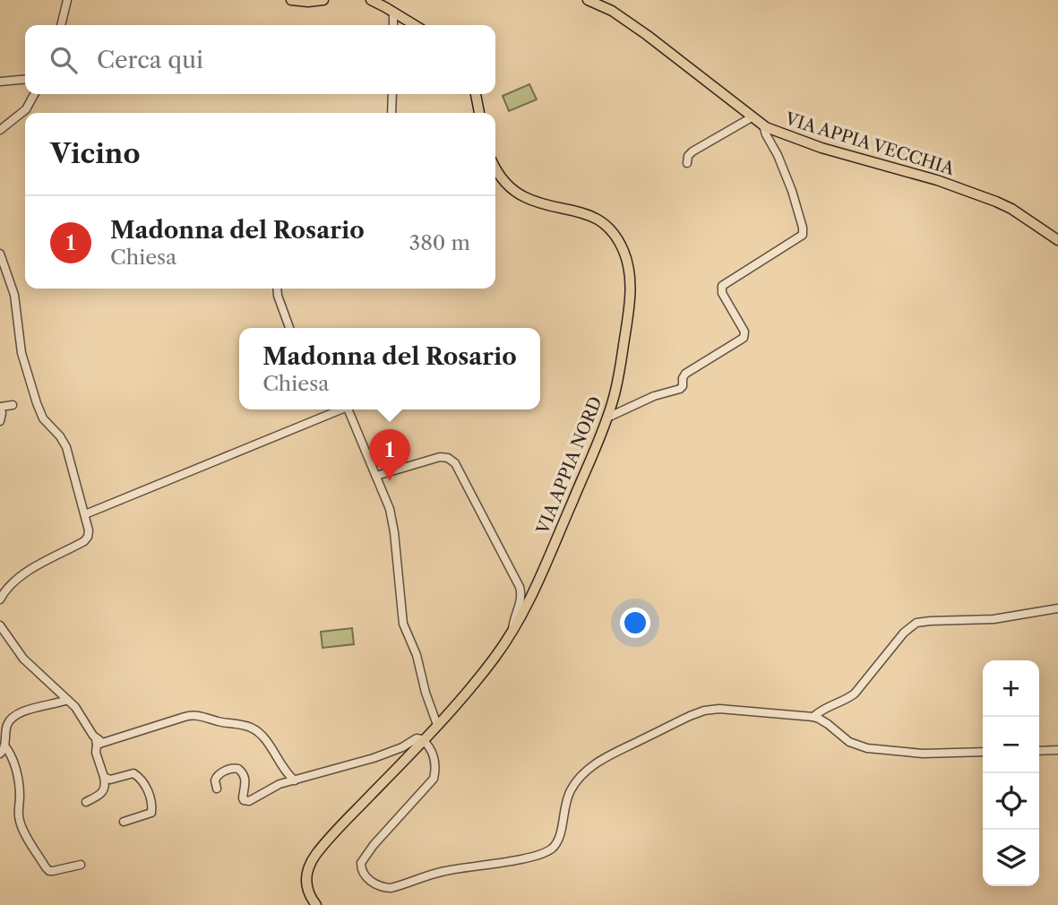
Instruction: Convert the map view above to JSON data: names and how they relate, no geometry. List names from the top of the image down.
{
  "streets": {
    "main road": ["VIA APPIA VECCHIA", "VIA APPIA NORD"]
  },
  "page": {
    "search": "Cerca qui",
    "heading": "Vicino",
    "list": [
      {
        "mark": "1",
        "name": "Madonna del Rosario",
        "note": "Chiesa",
        "value": "380 m"
      }
    ],
    "popup": ["Madonna del Rosario", "Chiesa"],
    "pins": "1",
    "map_buttons": ["+", "−"]
  }
}
